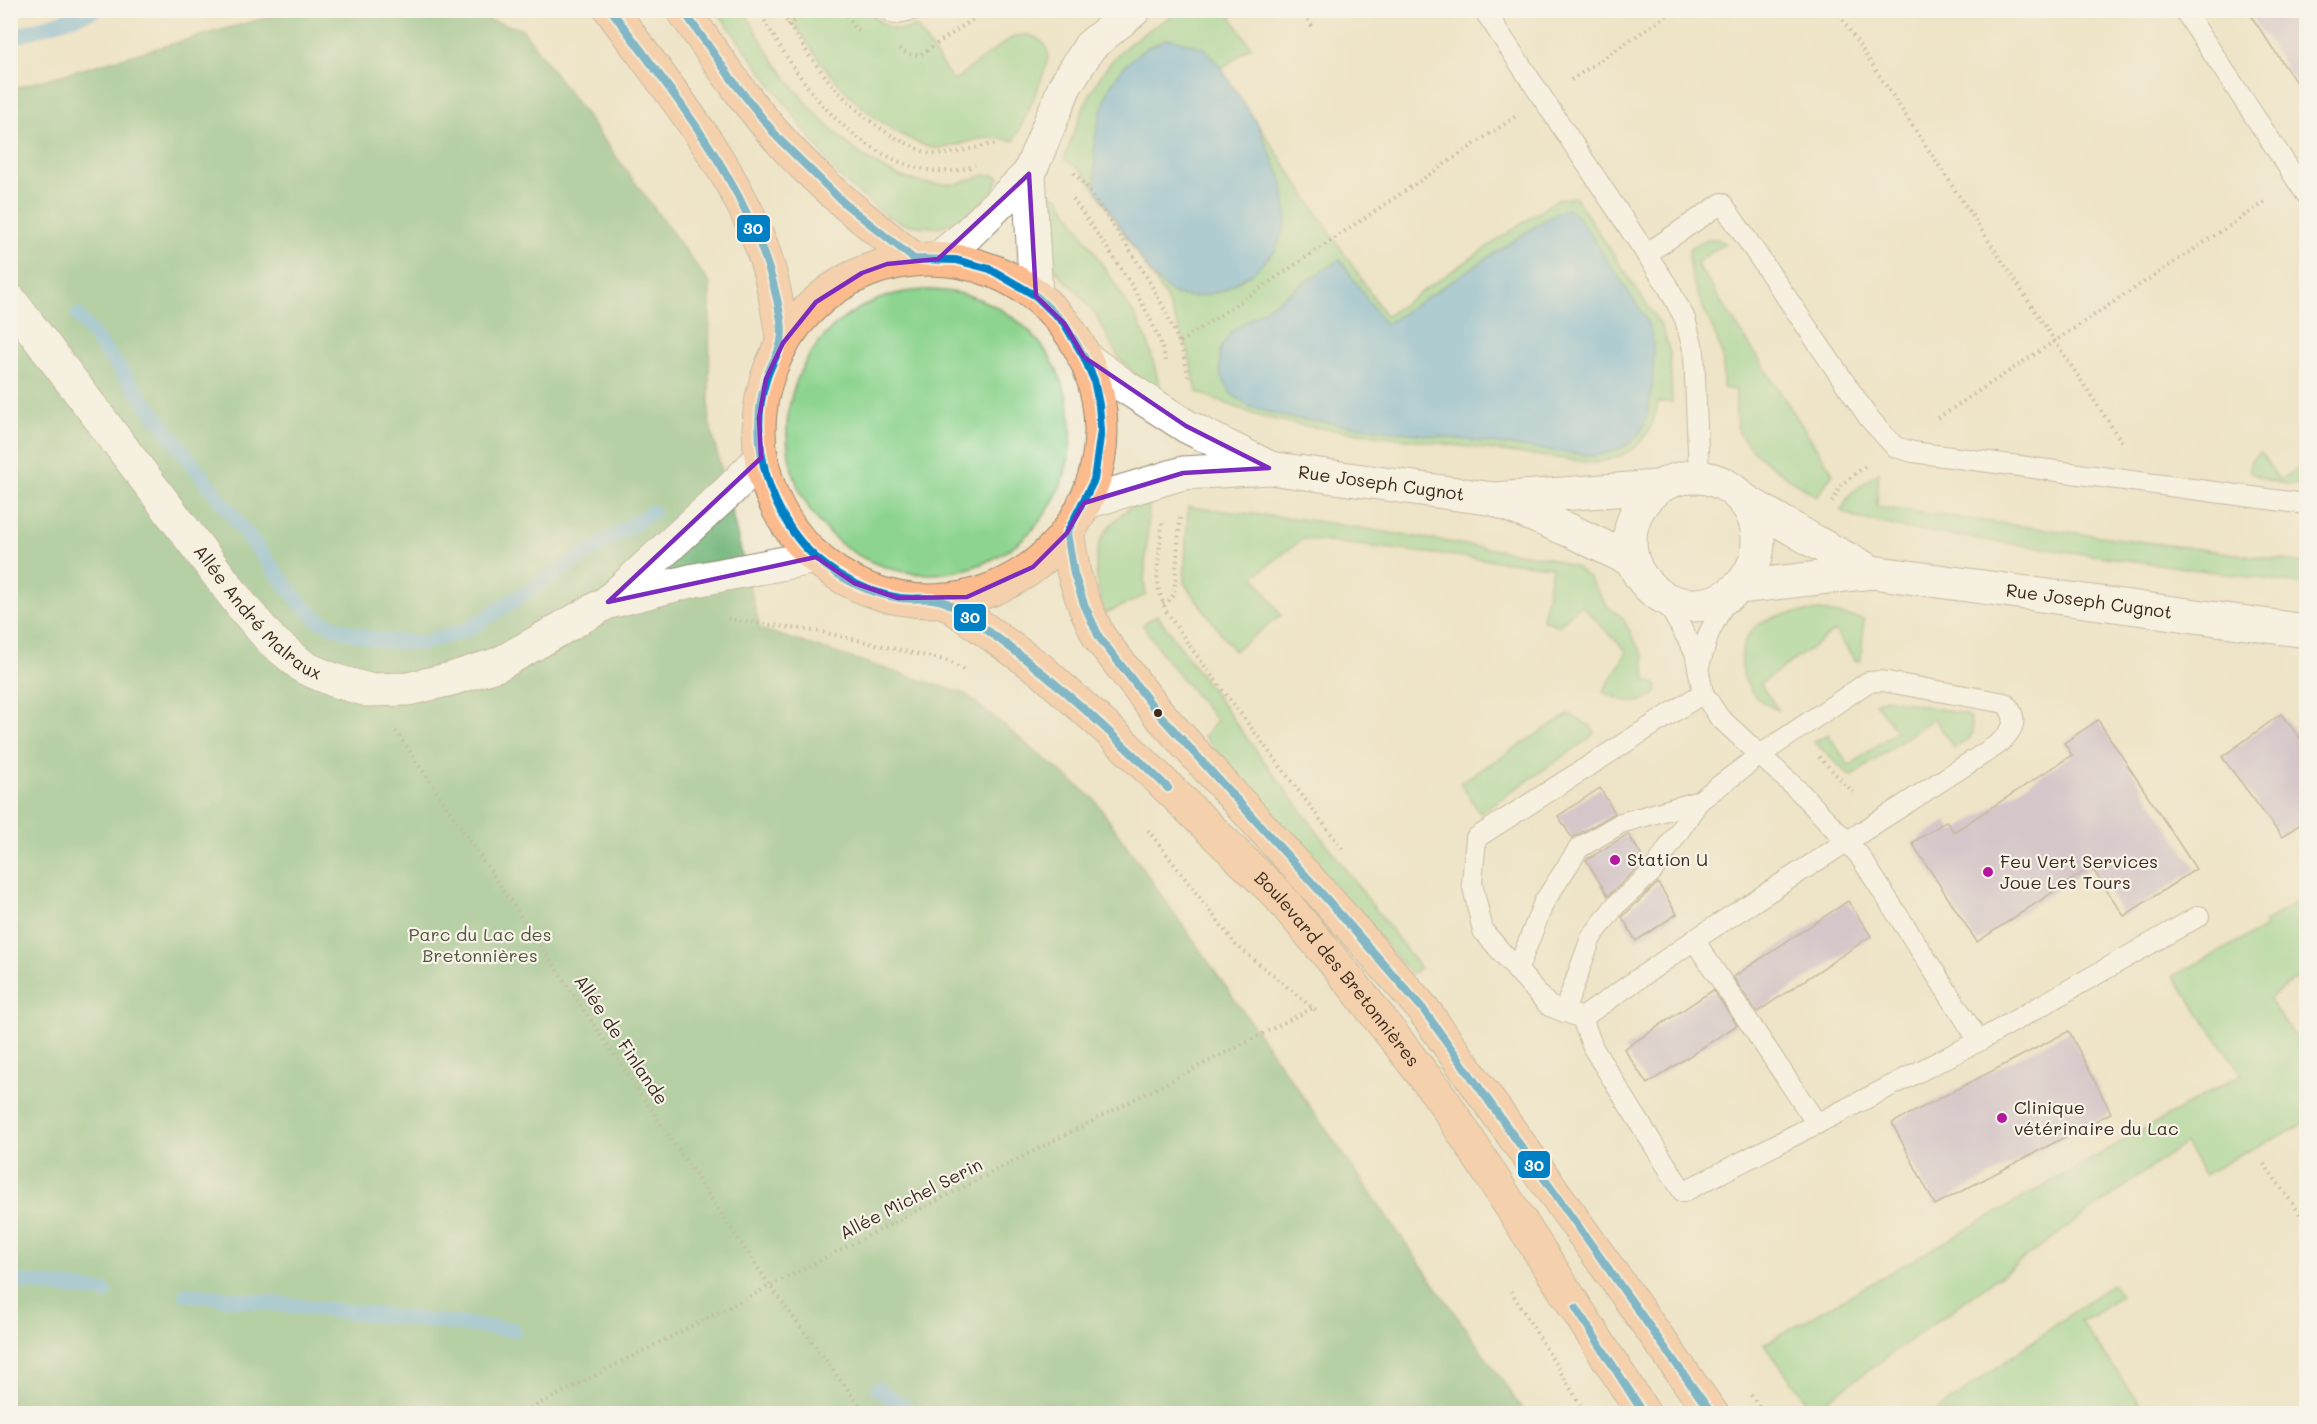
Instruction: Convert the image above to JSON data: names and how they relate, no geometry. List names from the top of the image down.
{
  "streets": {
    "main road": ["Boulevard des Bretonnières"],
    "street": ["Rue Joseph Cugnot", "Allée André Malraux"],
    "path": ["Allée de Finlande", "Allée Michel Serin"]
  },
  "crossings": [
    ["Allée André Malraux", "Allée de Finlande"],
    ["Allée de Finlande", "Allée Michel Serin"]
  ],
  "parks": ["Parc du Lac des Bretonnières"],
  "places": ["Station U", "Feu Vert Services Joue Les Tours", "Clinique vétérinaire du Lac"],
  "lines": ["transit line 30"]
}
